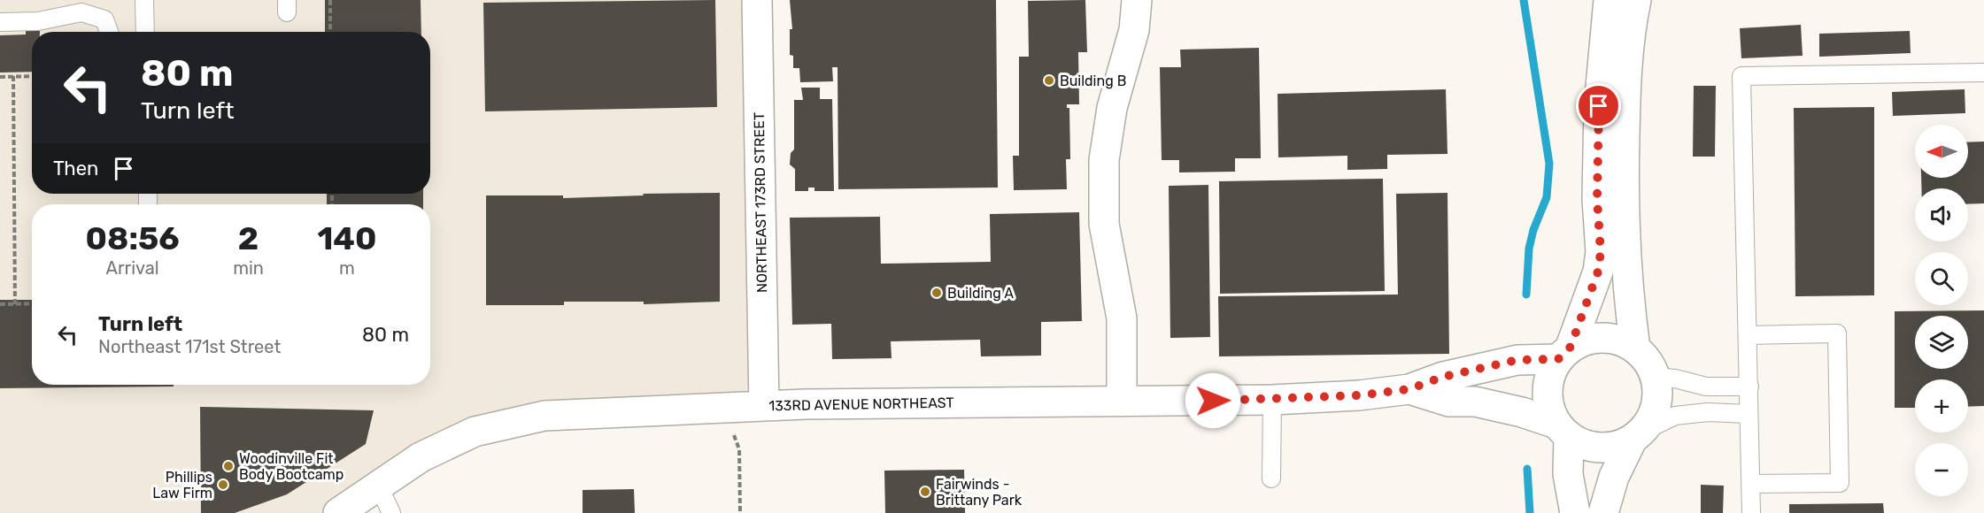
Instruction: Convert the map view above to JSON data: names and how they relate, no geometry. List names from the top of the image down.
{
  "streets": {
    "street": ["NORTHEAST 173RD STREET", "133RD AVENUE NORTHEAST"]
  },
  "crossings": [
    ["NORTHEAST 173RD STREET", "133RD AVENUE NORTHEAST"]
  ],
  "places": [
    "Building B",
    "Building A",
    "Woodinville Fit Body Bootcamp",
    "Phillips Law Firm",
    "Fairwinds - Brittany Park"
  ],
  "north": "left",
  "page": {
    "turn": ["80 m", "Turn left"],
    "map_buttons": ["+", "−"],
    "then": "Then",
    "eta": [
      "08:56",
      "Arrival",
      "2",
      "min",
      "140",
      "m"
    ],
    "list": [
      {
        "name": "Turn left",
        "note": "Northeast 171st Street",
        "value": "80 m"
      }
    ]
  }
}
